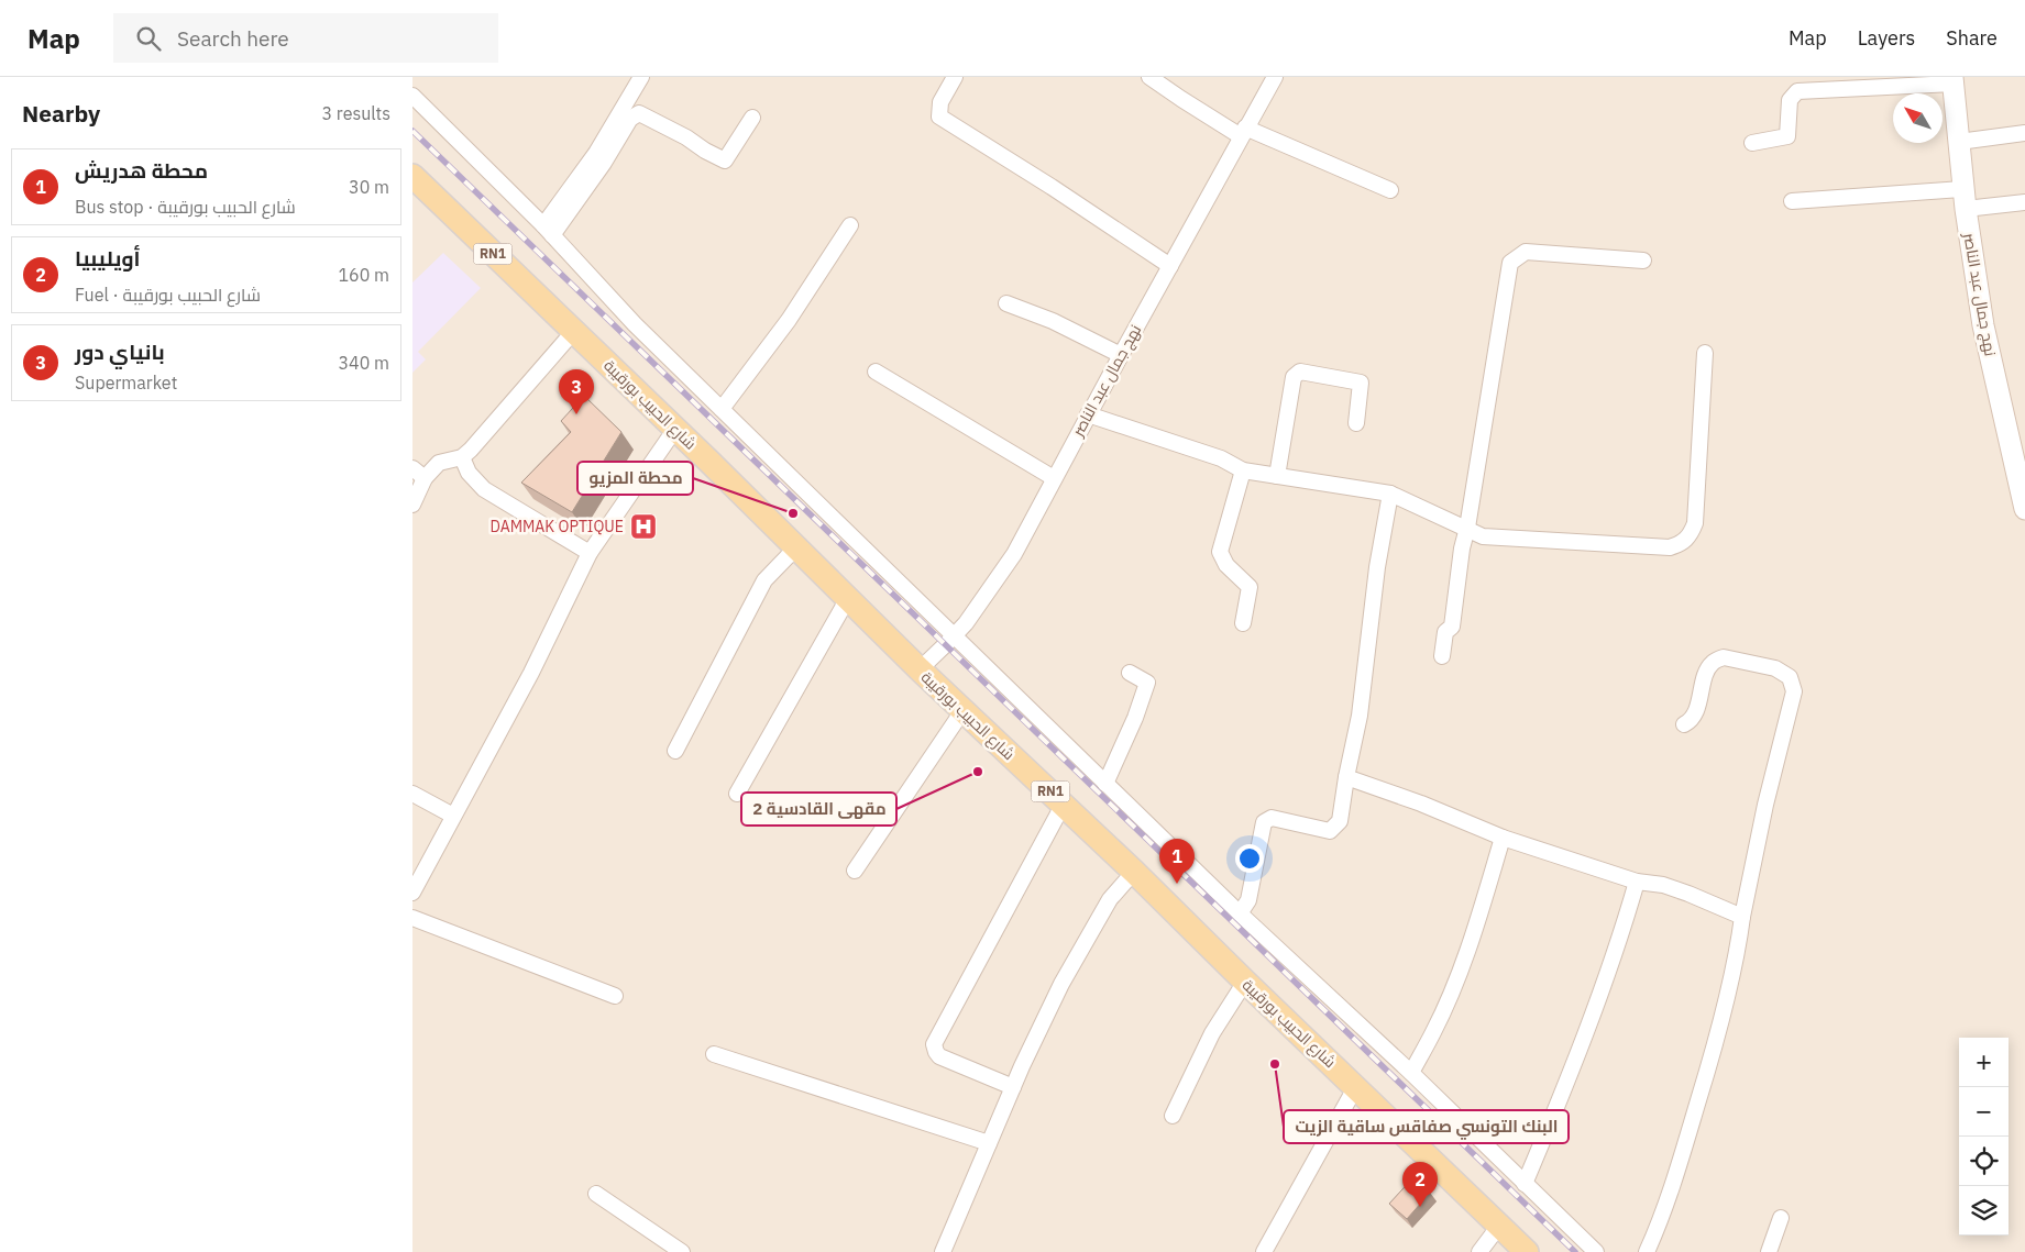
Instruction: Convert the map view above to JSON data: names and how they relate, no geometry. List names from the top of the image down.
{
  "streets": {
    "main road": ["RN1", "شارع الحبيب بورقيبة"],
    "street": ["نهج جمال عبد الناصر"]
  },
  "crossings": [
    ["نهج جمال عبد الناصر", "شارع الحبيب بورقيبة"]
  ],
  "places": {
    "other": ["محطة المزيو", "مقهى القادسية 2", "البنك التونسي صفاقس ساقية الزيت"],
    "hospital": ["DAMMAK OPTIQUE"]
  },
  "north": "top left",
  "page": {
    "header": "Map",
    "search": "Search here",
    "nav": ["Map", "Layers", "Share"],
    "heading": ["Nearby", "3 results"],
    "list": [
      {
        "mark": "1",
        "name": "محطة هدريش",
        "note": "Bus stop · شارع الحبيب بورقيبة",
        "value": "30 m"
      },
      {
        "mark": "2",
        "name": "أويليبيا",
        "note": "Fuel · شارع الحبيب بورقيبة",
        "value": "160 m"
      },
      {
        "mark": "3",
        "name": "بانياي دور",
        "note": "Supermarket",
        "value": "340 m"
      }
    ],
    "pins": ["3", "1", "2"],
    "map_buttons": ["+", "−"]
  }
}
